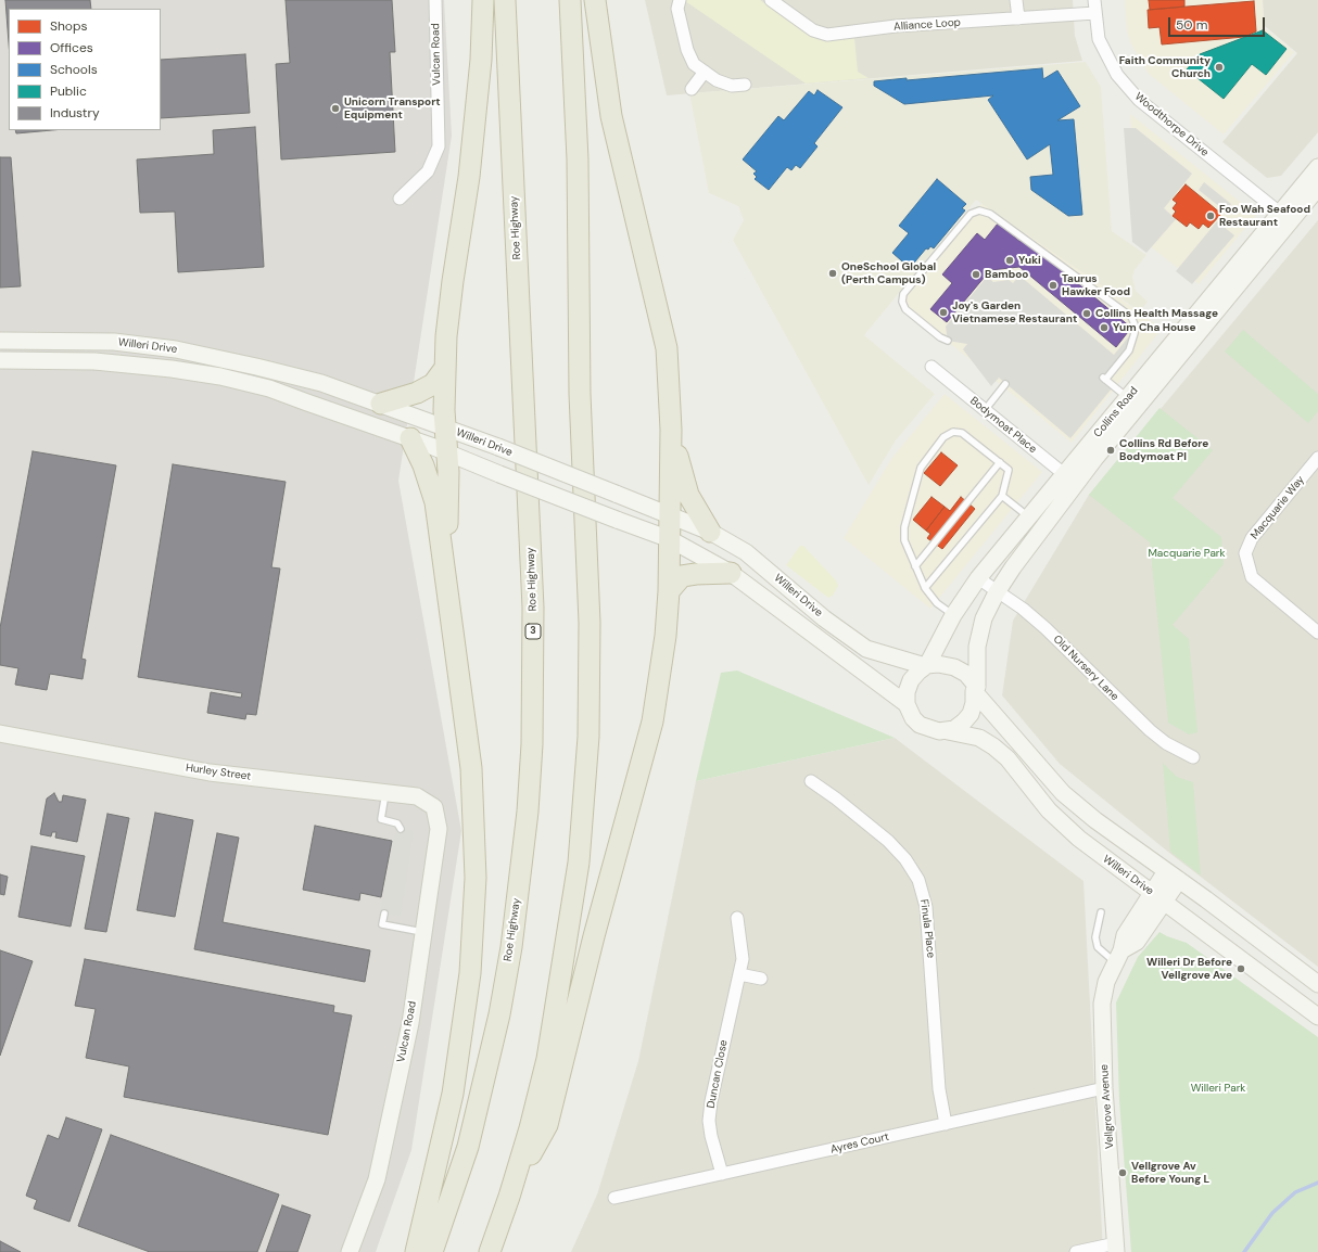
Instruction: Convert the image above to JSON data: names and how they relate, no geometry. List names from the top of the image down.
{
  "streets": {
    "highway": ["Roe Highway", "3"],
    "main road": [
      "Vulcan Road",
      "Willeri Drive",
      "Collins Road",
      "Hurley Street",
      "Vellgrove Avenue"
    ],
    "street": [
      "Alliance Loop",
      "Woodthorpe Drive",
      "Bodymoat Place",
      "Macquarie Way",
      "Old Nursery Lane",
      "Finula Place",
      "Duncan Close",
      "Ayres Court"
    ]
  },
  "crossings": [
    ["Alliance Loop", "Woodthorpe Drive"],
    ["Vulcan Road", "Hurley Street"],
    ["Woodthorpe Drive", "Collins Road"],
    ["Willeri Drive", "Collins Road"],
    ["Collins Road", "Bodymoat Place"],
    ["Collins Road", "Old Nursery Lane"],
    ["Finula Place", "Ayres Court"],
    ["Duncan Close", "Ayres Court"],
    ["Vellgrove Avenue", "Ayres Court"]
  ],
  "parks": ["Macquarie Park", "Willeri Park"],
  "places": [
    "Faith Community Church",
    "Unicorn Transport Equipment",
    "Foo Wah Seafood Restaurant",
    "Yuki",
    "OneSchool Global (Perth Campus)",
    "Bamboo",
    "Taurus Hawker Food",
    "Joy's Garden Vietnamese Restaurant",
    "Collins Health Massage",
    "Yum Cha House",
    "Collins Rd Before Bodymoat Pl",
    "Willeri Dr Before Vellgrove Ave",
    "Vellgrove Av Before Young L"
  ],
  "legend": [
    "Shops",
    "Offices",
    "Schools",
    "Public",
    "Industry"
  ],
  "scale_bar": "50 m"
}
